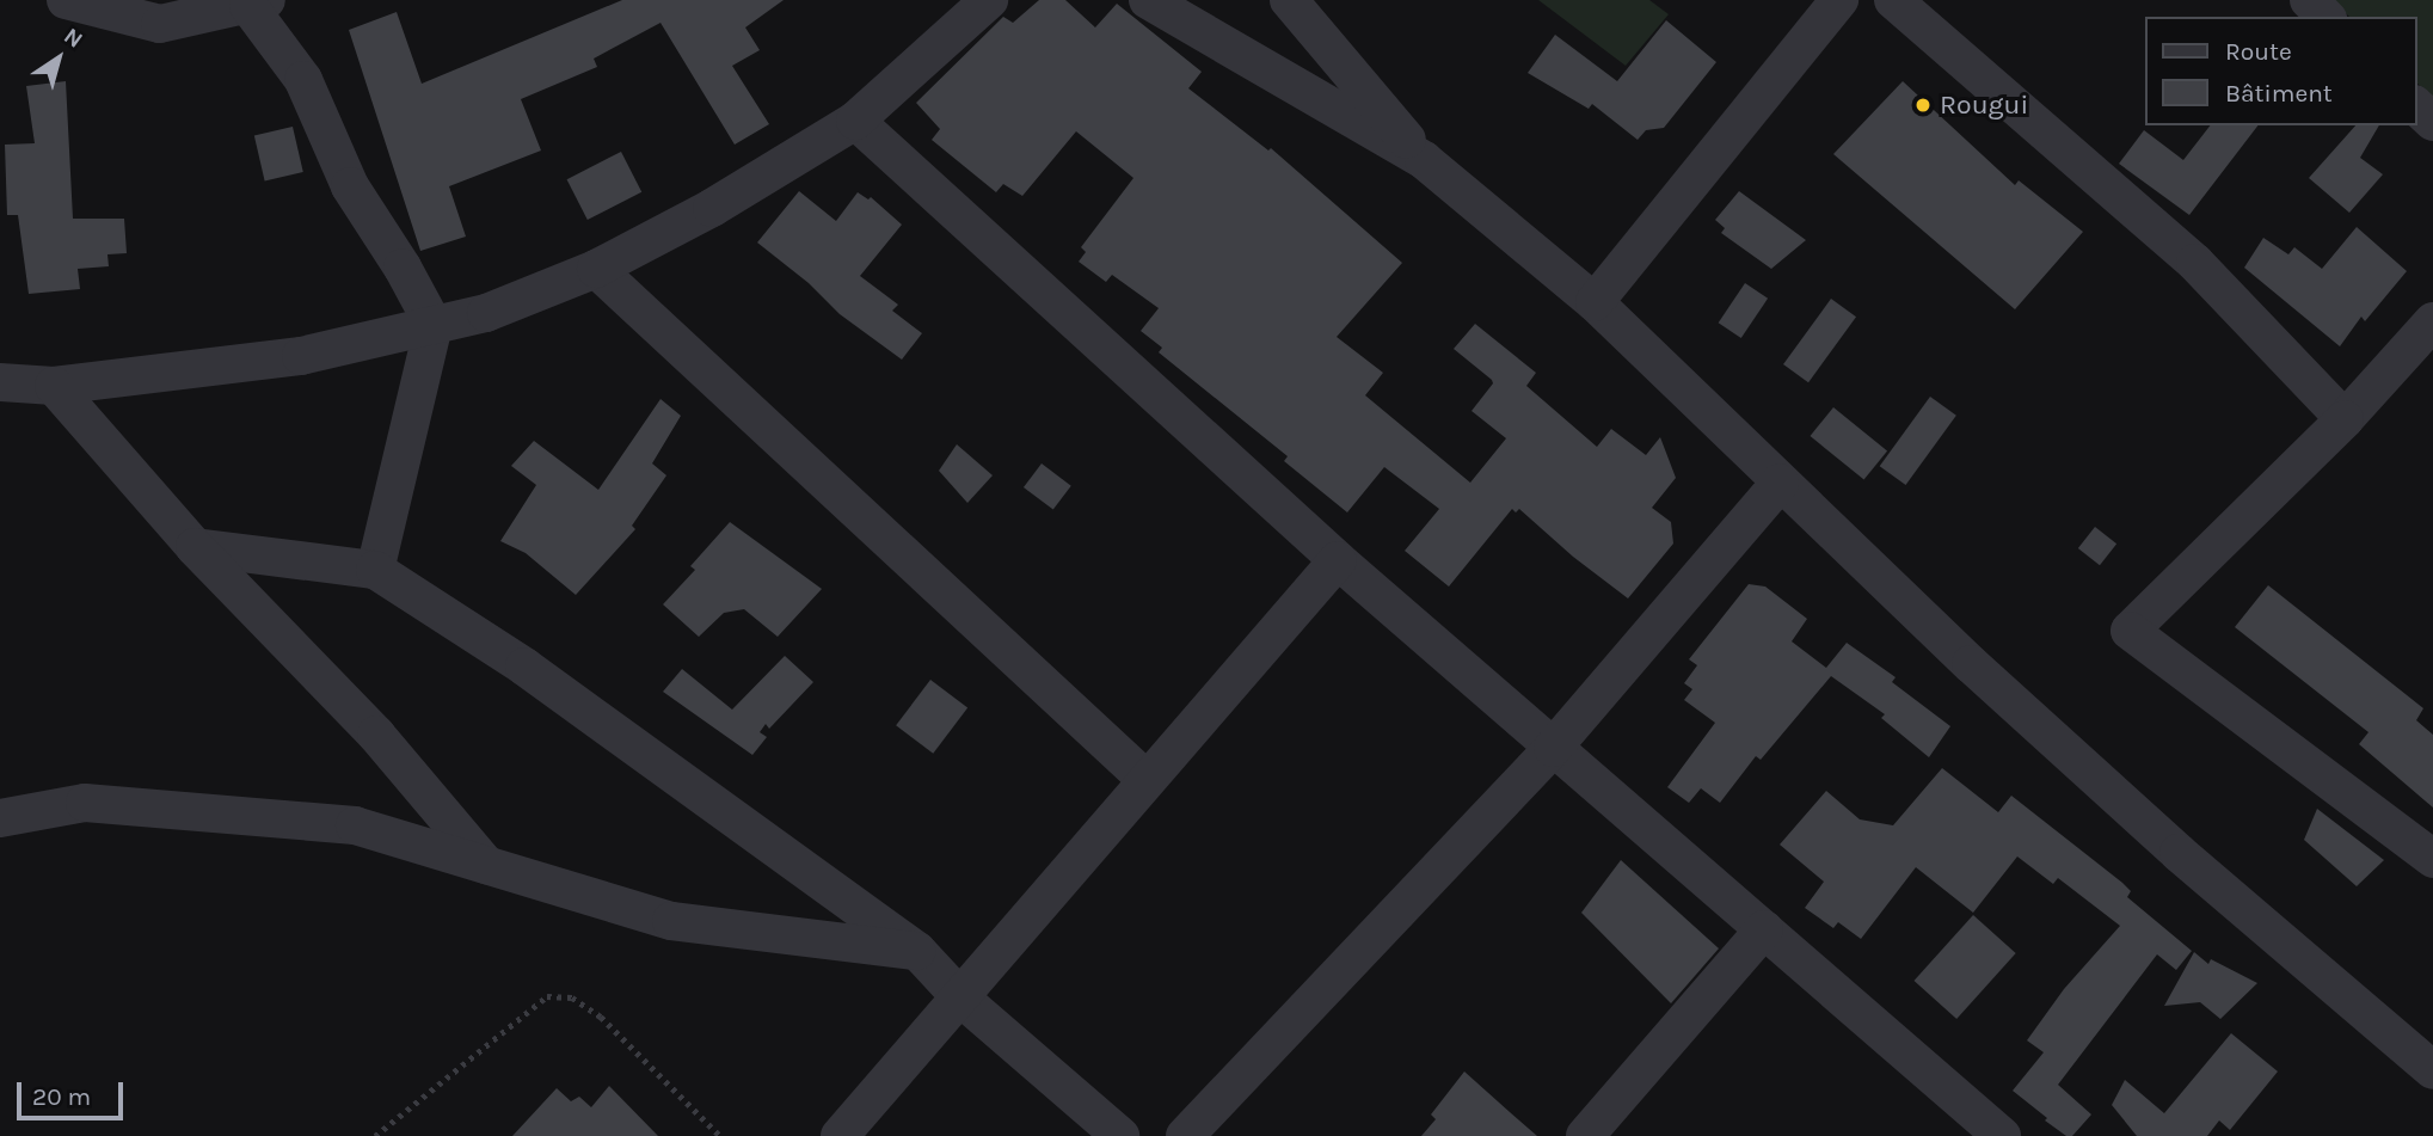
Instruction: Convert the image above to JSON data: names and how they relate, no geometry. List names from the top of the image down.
{
  "places": ["Rougui"],
  "legend": ["Route", "Bâtiment"],
  "scale_bar": "20 m",
  "north": "top right"
}
